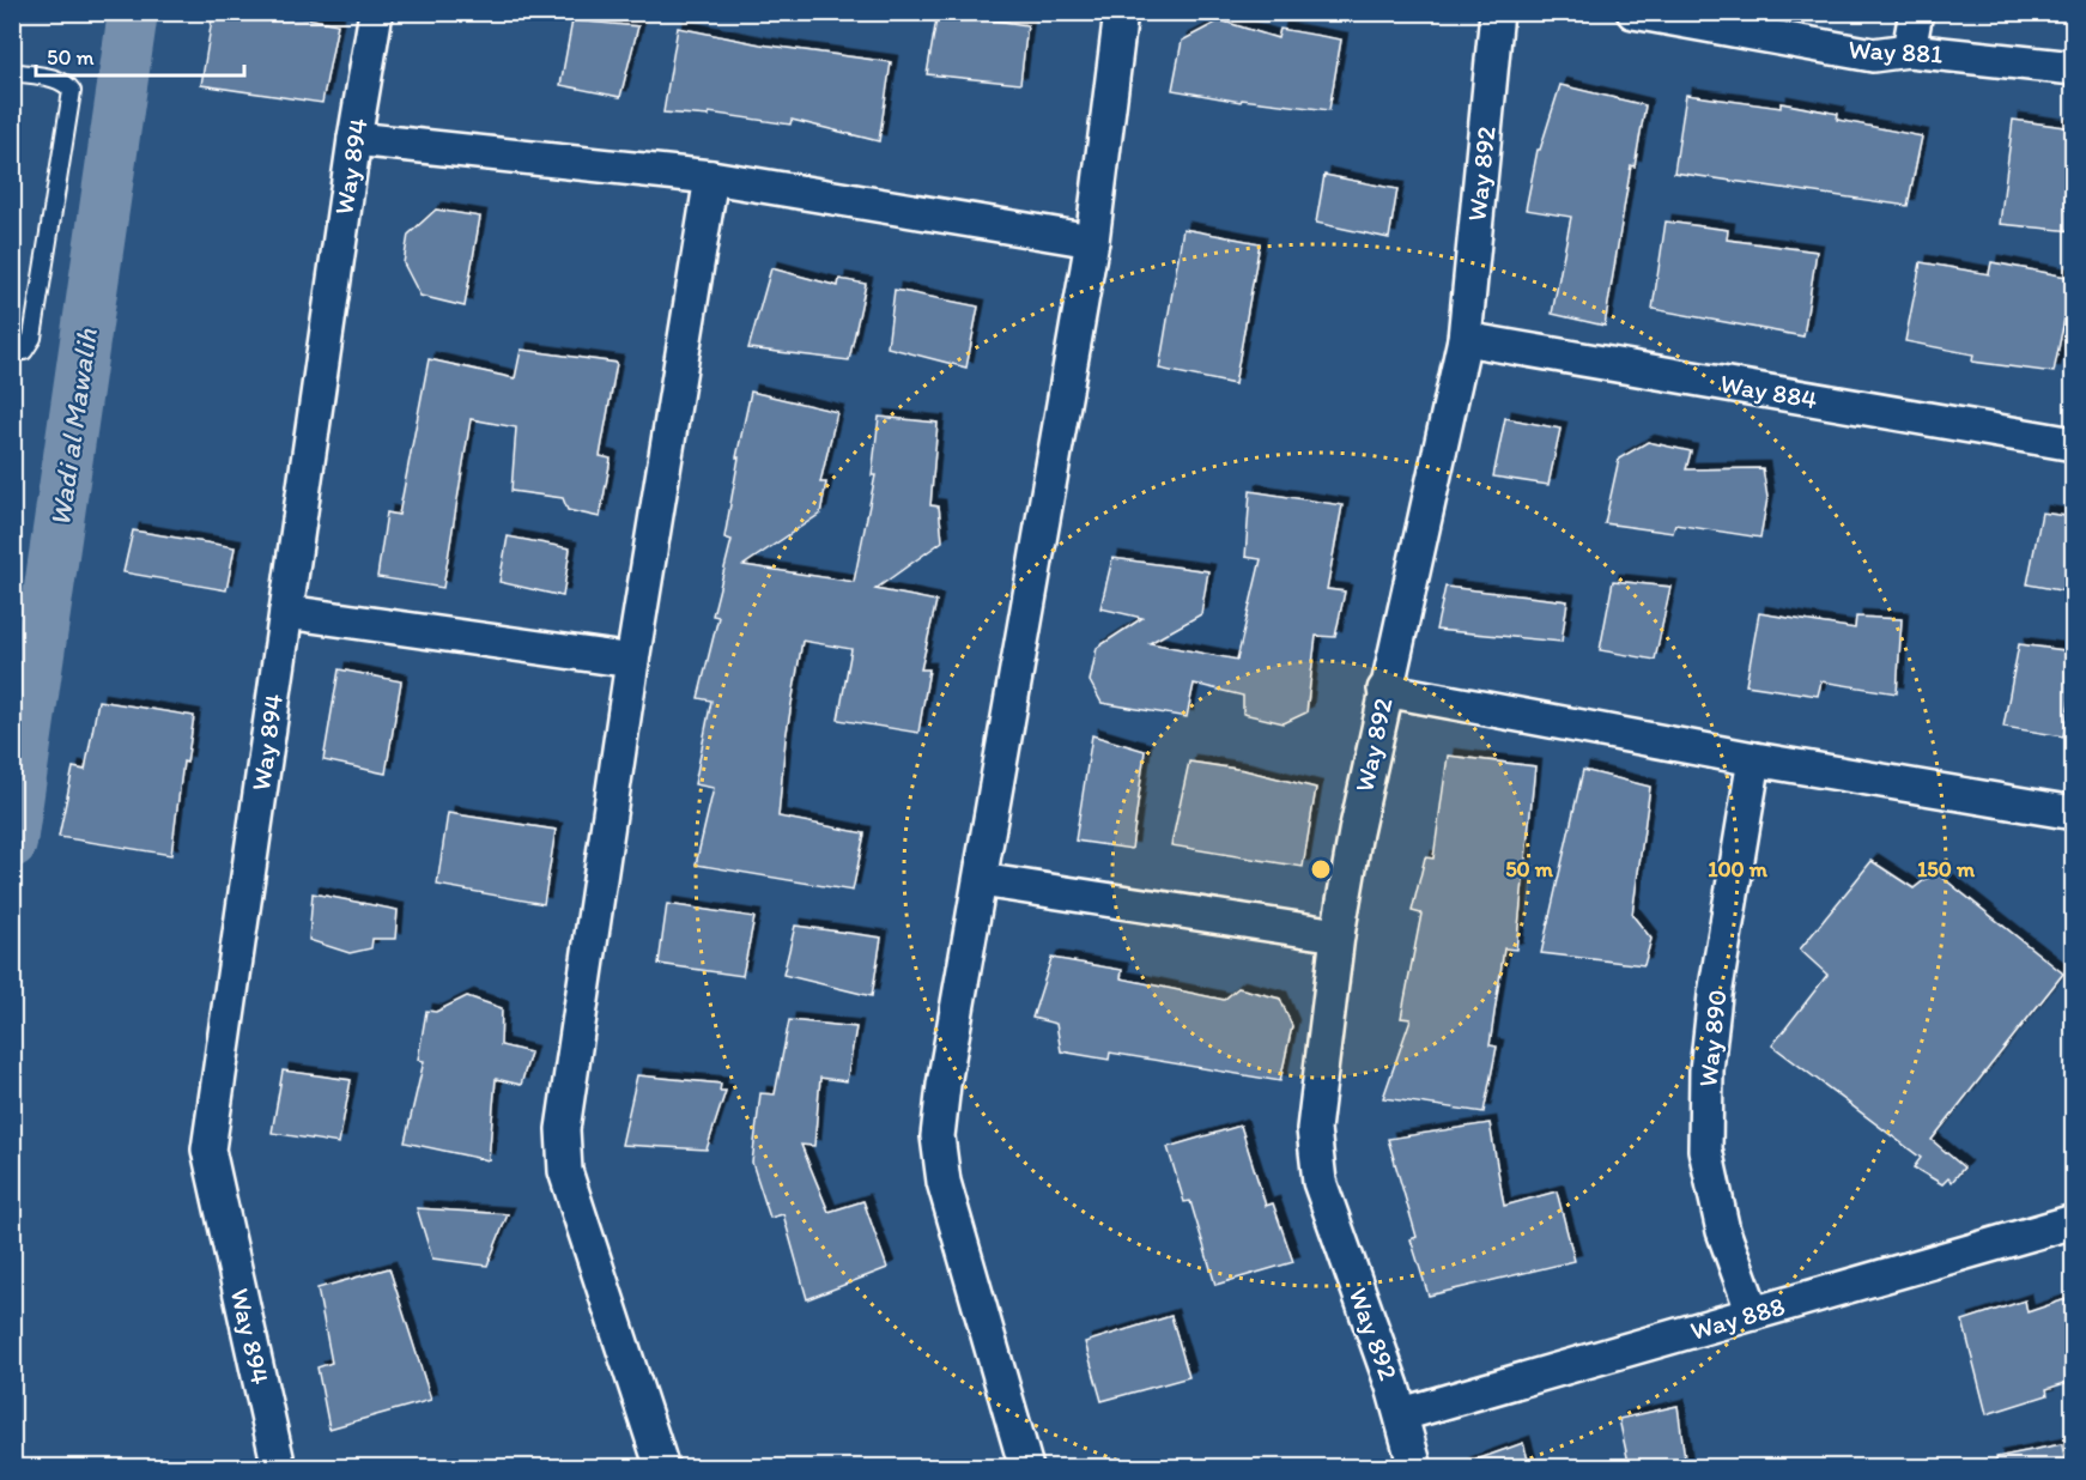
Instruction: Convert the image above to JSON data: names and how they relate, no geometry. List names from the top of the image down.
{
  "streets": {
    "street": [
      "Way 881",
      "Way 894",
      "Way 892",
      "Way 884",
      "Way 890",
      "Way 888"
    ]
  },
  "crossings": [
    ["Way 892", "Way 884"],
    ["Way 892", "Way 888"],
    ["Way 890", "Way 888"]
  ],
  "water": ["Wadi al Mawalih"],
  "scale_bar": "50 m",
  "rings": ["50 m", "100 m", "150 m"]
}
